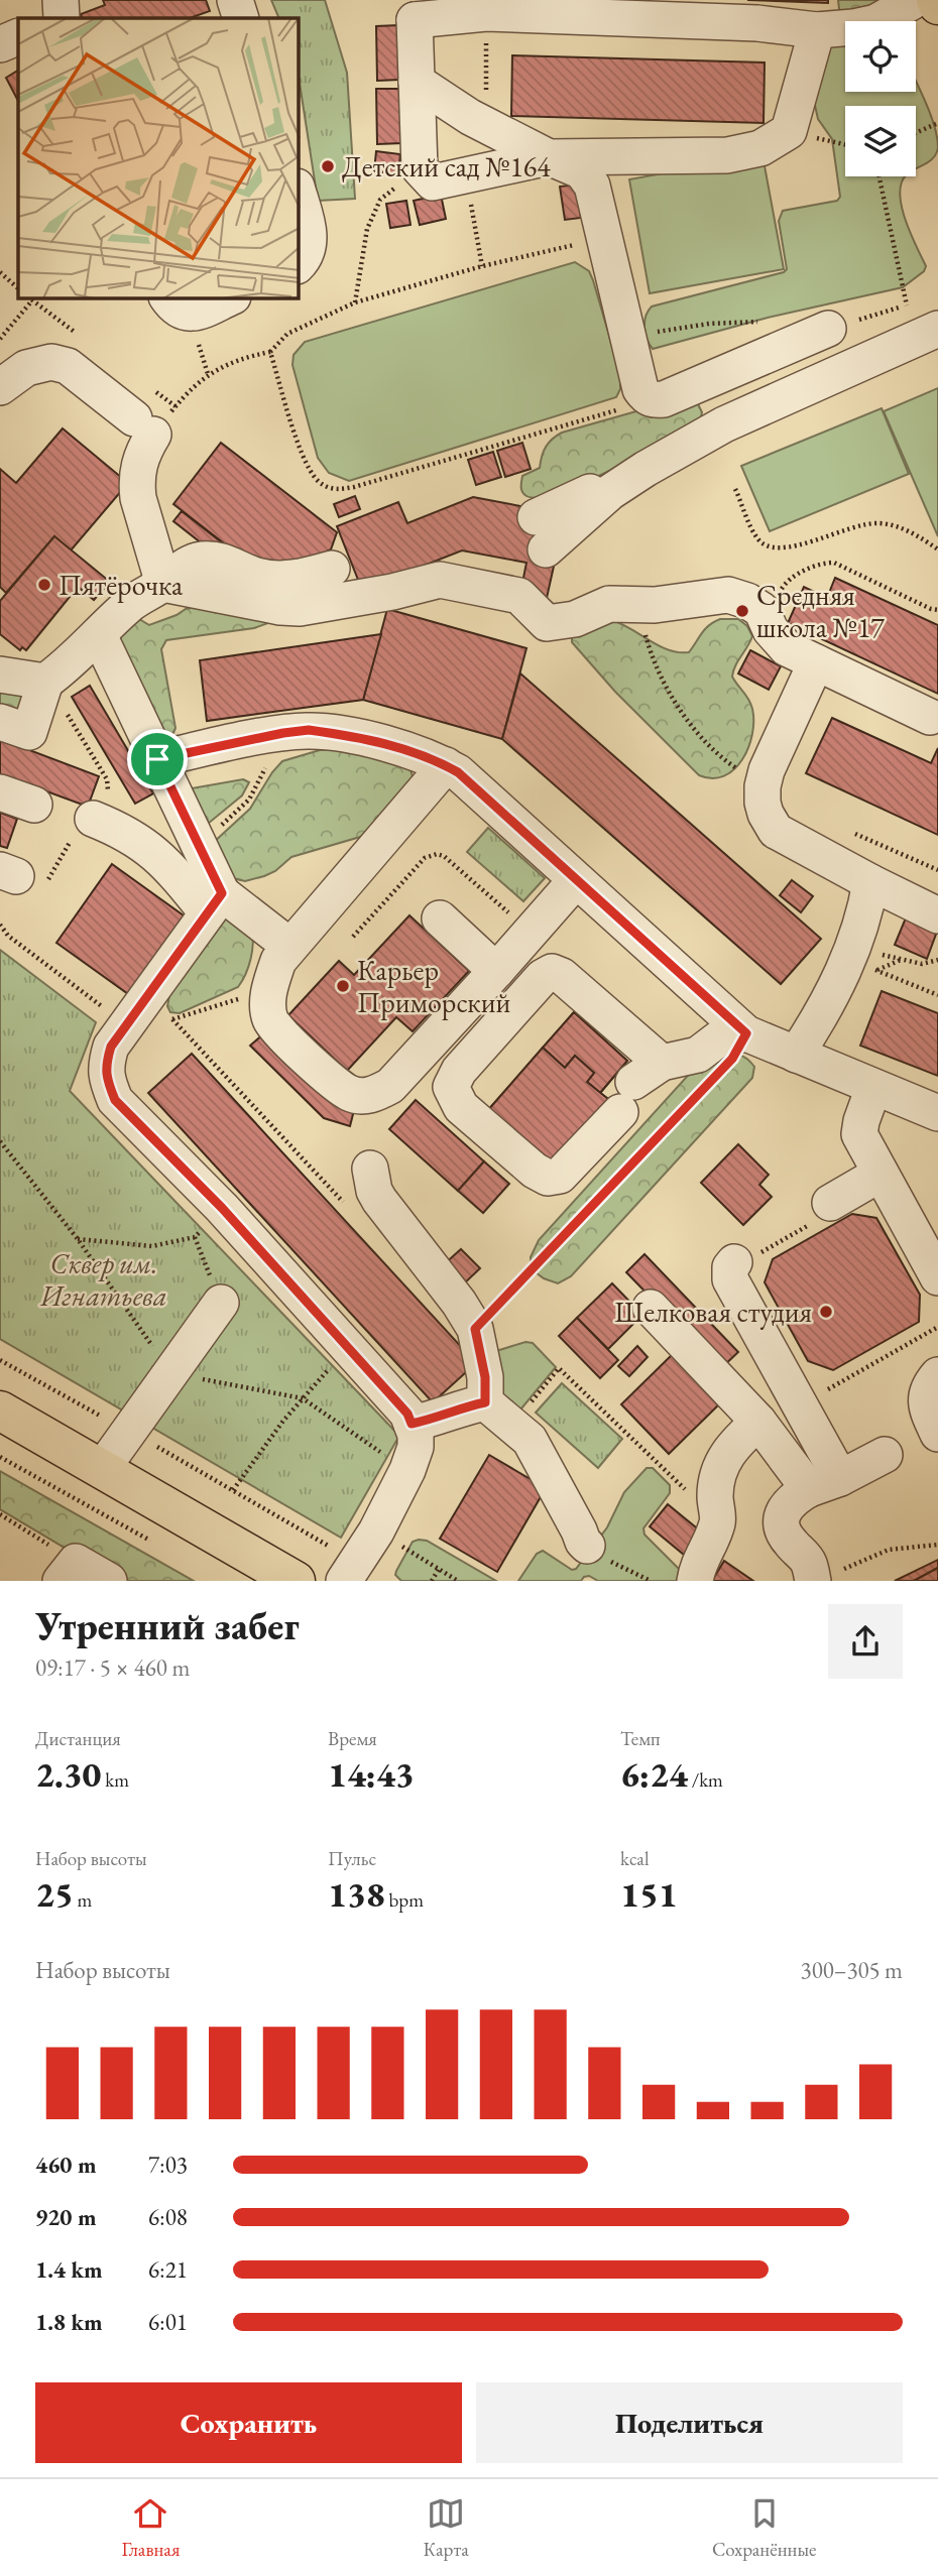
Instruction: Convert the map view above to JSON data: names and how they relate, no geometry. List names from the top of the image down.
{
  "parks": ["Cквер им. Игнатьева"],
  "places": [
    "Детский сад №164",
    "Пятёрочка",
    "Средняя школа №17",
    "Карьер Приморский",
    "Шелковая студия"
  ],
  "page": {
    "heading": ["Утренний забег", "09:17 · 5 × 460 m"],
    "stats": [
      ["Дистанция", "2.30 km"],
      ["Время", "14:43"],
      ["Темп", "6:24 /km"],
      ["Набор высоты", "25 m"],
      ["Пульс", "138 bpm"],
      ["kcal", "151"]
    ],
    "chart": ["Набор высоты", "300–305 m"],
    "list": [
      {
        "name": "460 m",
        "note": "7:03"
      },
      {
        "name": "920 m",
        "note": "6:08"
      },
      {
        "name": "1.4 km",
        "note": "6:21"
      },
      {
        "name": "1.8 km",
        "note": "6:01"
      }
    ],
    "buttons": ["Сохранить", "Поделиться"],
    "tabs": ["Главная", "Карта", "Сохранённые"]
  }
}
